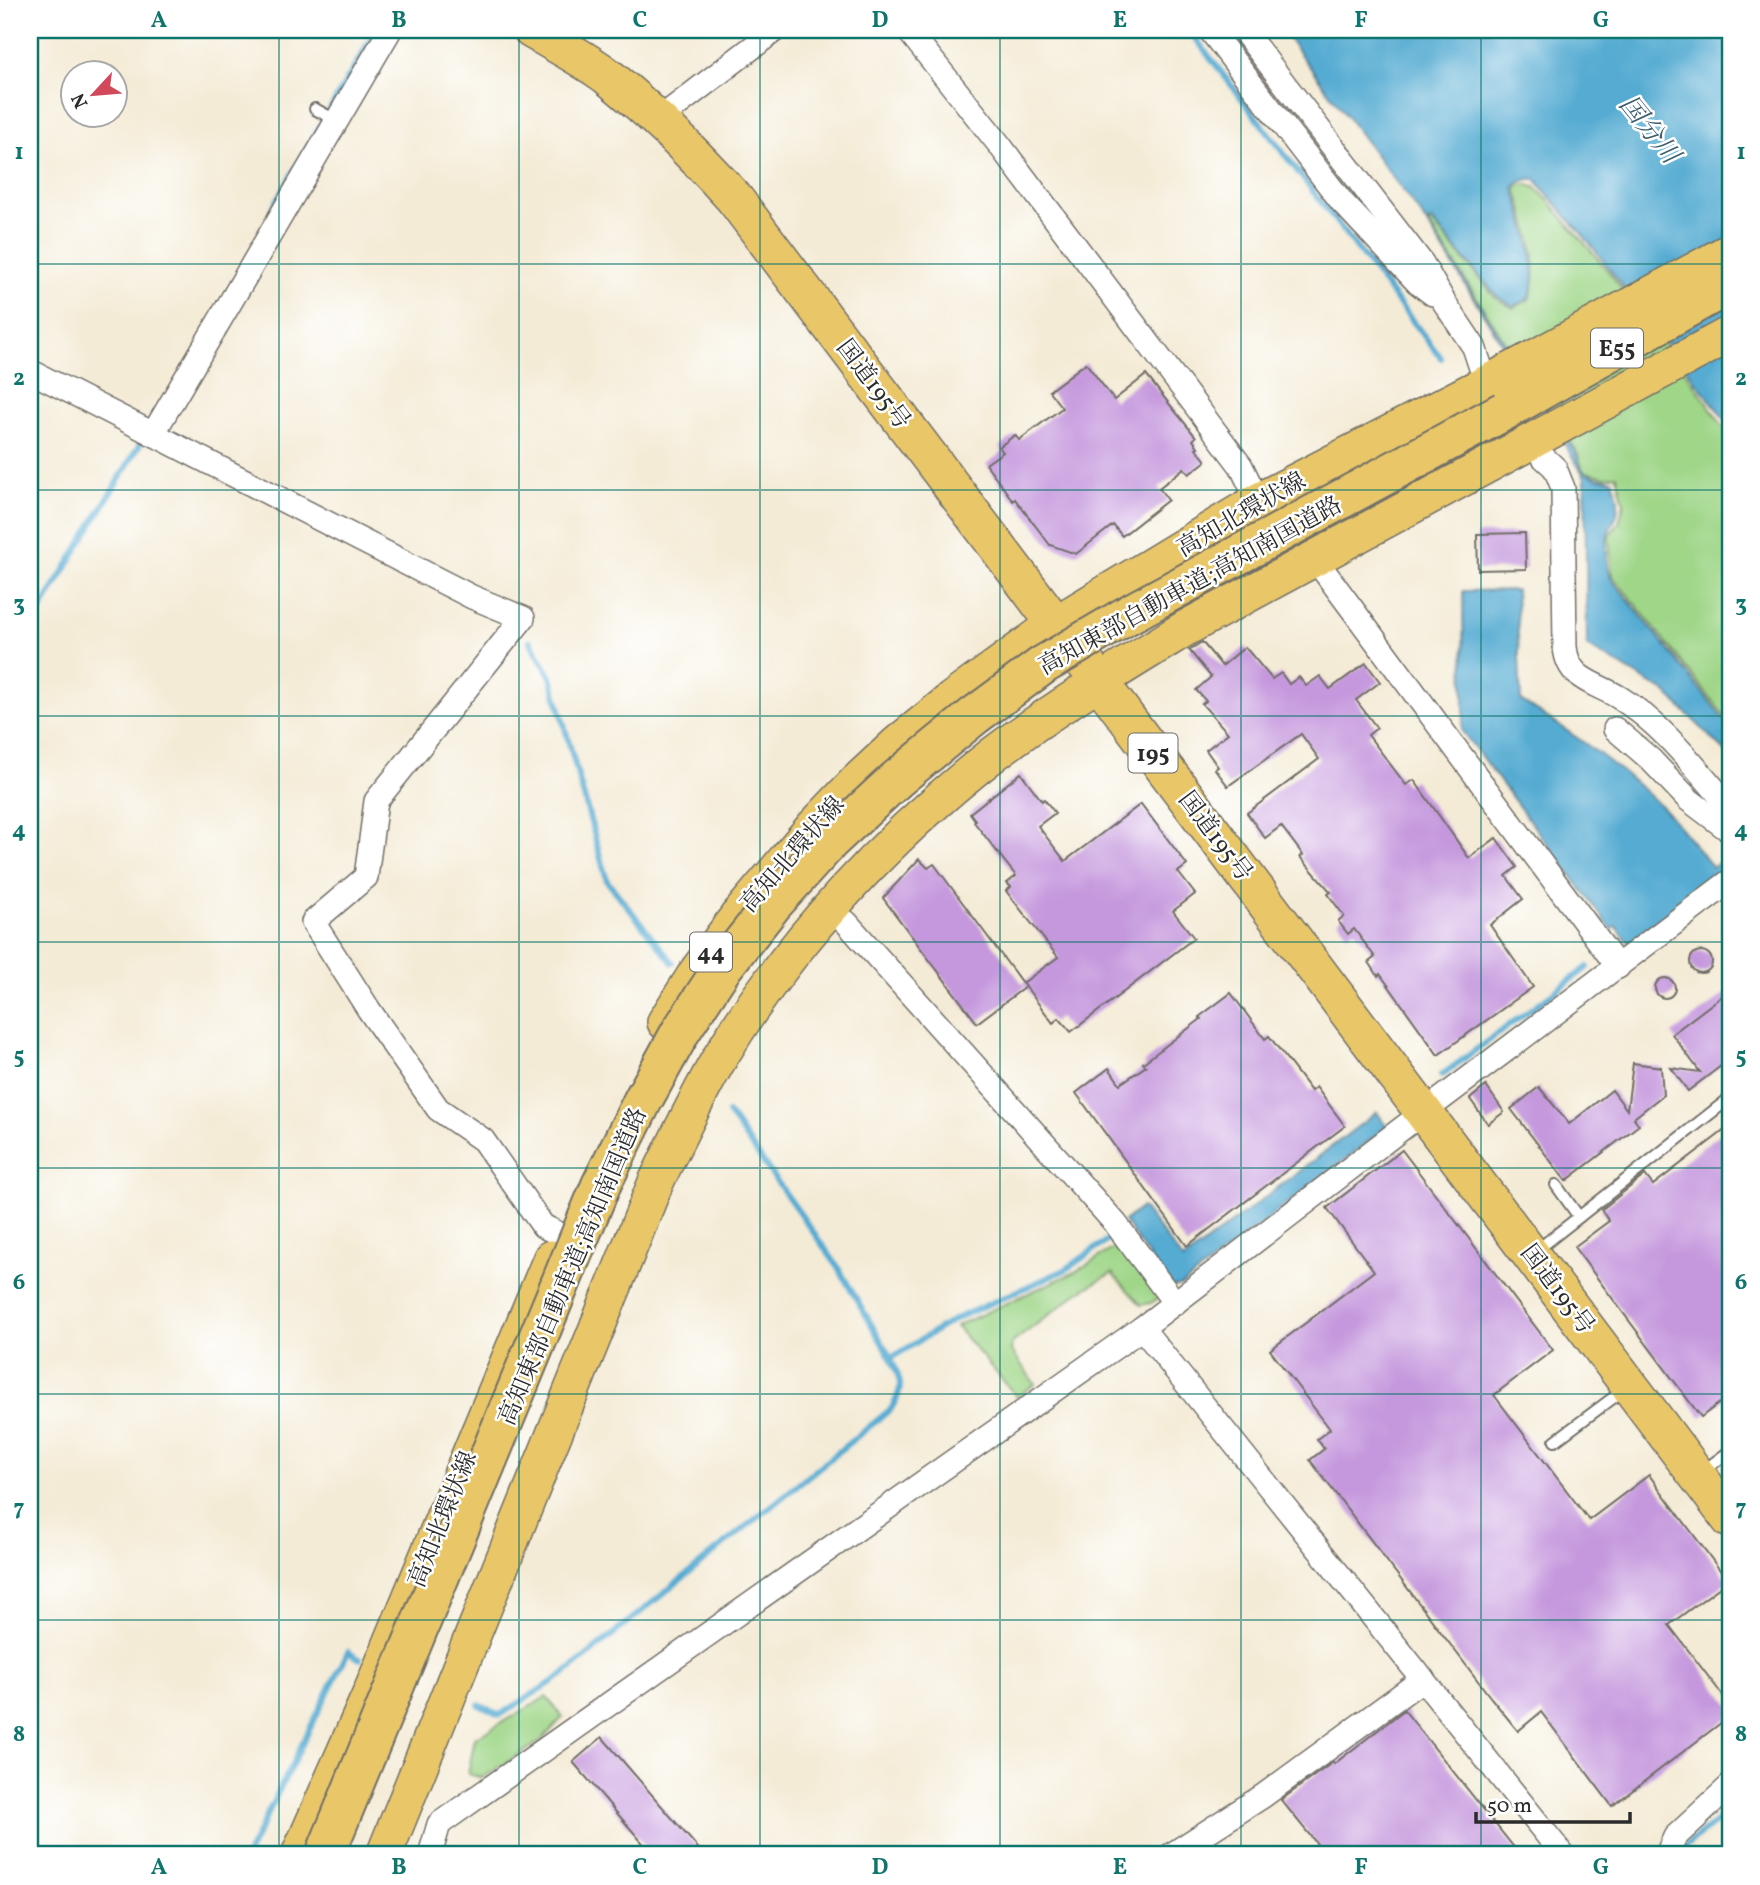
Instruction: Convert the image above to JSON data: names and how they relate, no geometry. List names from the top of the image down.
{
  "streets": {
    "highway": [
      "E55",
      "国道195号",
      "高知東部自動車道;高知南国道路",
      "195"
    ],
    "main road": ["高知北環状線", "44"]
  },
  "crossings": [
    ["国道195号", "高知北環状線"],
    ["高知北環状線", "高知東部自動車道;高知南国道路"]
  ],
  "water": ["国分川"],
  "scale_bar": "50 m",
  "north": "bottom left",
  "grid": {
    "columns": [
      "A",
      "B",
      "C",
      "D",
      "E",
      "F",
      "G"
    ],
    "rows": [
      "1",
      "2",
      "3",
      "4",
      "5",
      "6",
      "7",
      "8"
    ]
  }
}
